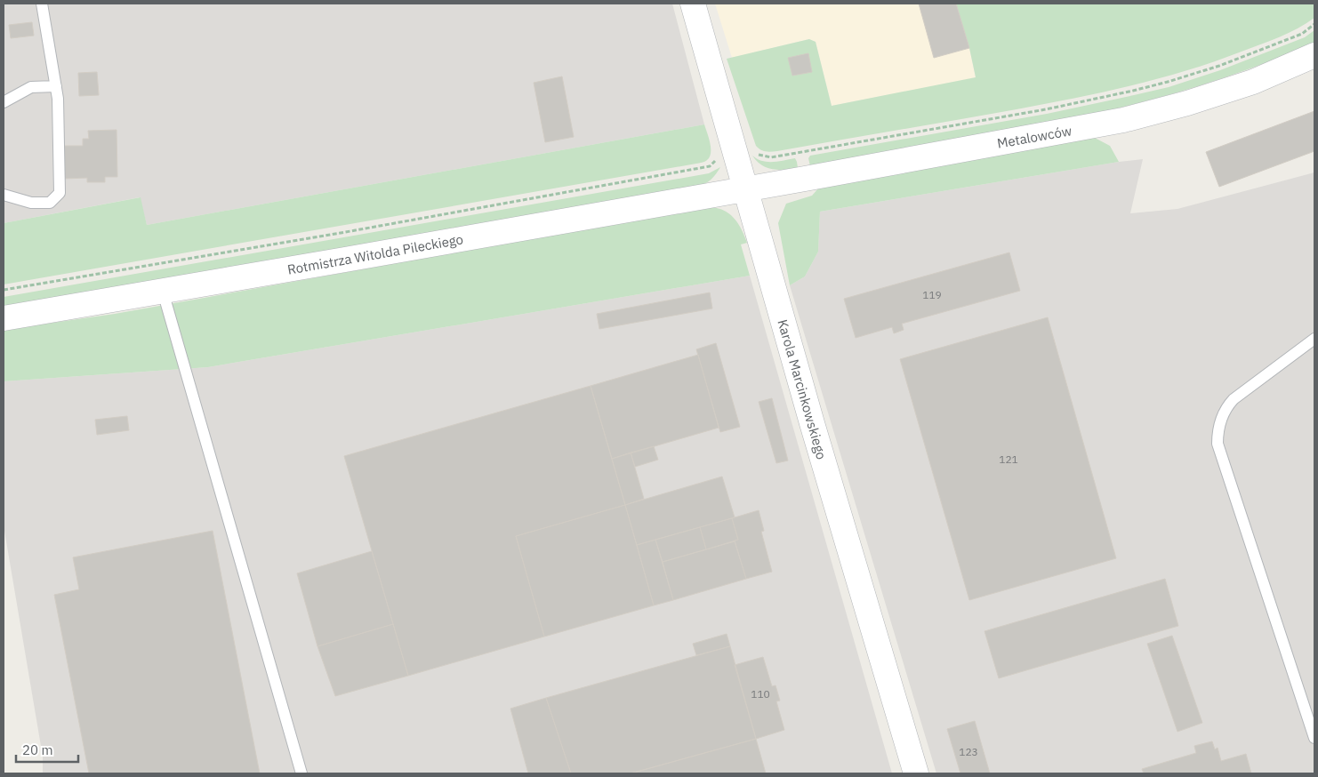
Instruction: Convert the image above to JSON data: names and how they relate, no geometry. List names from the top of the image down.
{
  "streets": {
    "street": ["Metalowców", "Rotmistrza Witolda Pileckiego", "Karola Marcinkowskiego"]
  },
  "crossings": [
    ["Metalowców", "Rotmistrza Witolda Pileckiego"],
    ["Metalowców", "Karola Marcinkowskiego"],
    ["Rotmistrza Witolda Pileckiego", "Karola Marcinkowskiego"]
  ],
  "house_numbers": [
    "119",
    "121",
    "110",
    "123"
  ],
  "scale_bar": "20 m"
}
